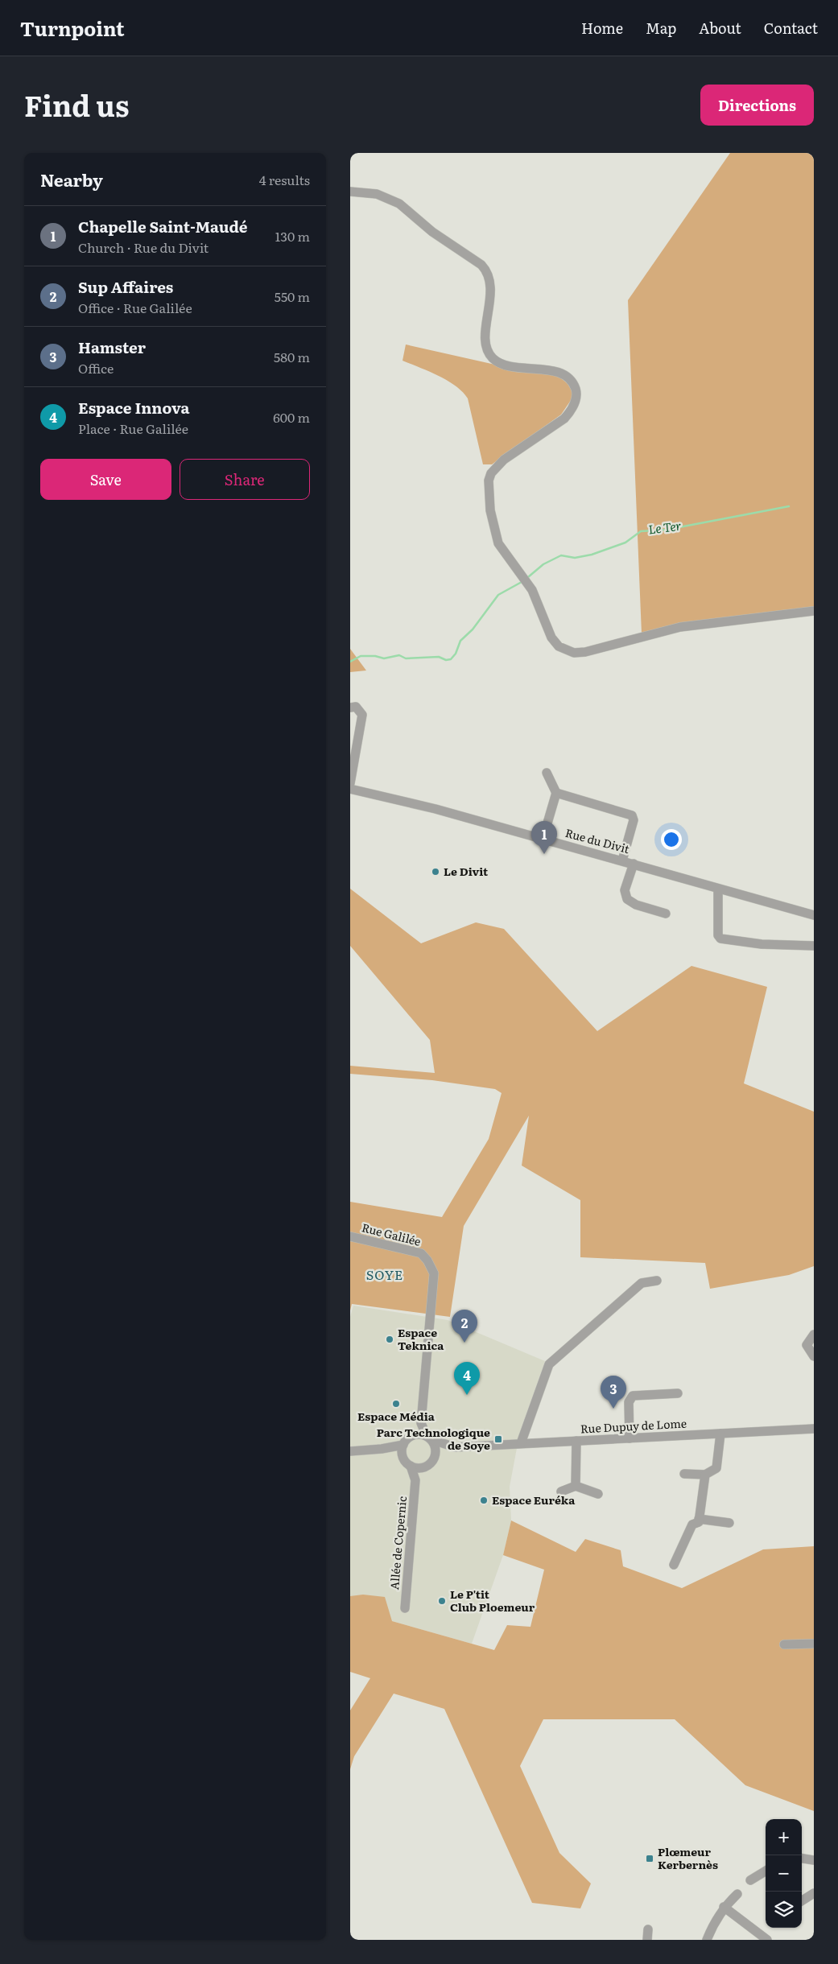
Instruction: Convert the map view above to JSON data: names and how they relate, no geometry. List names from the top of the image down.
{
  "streets": {
    "street": [
      "Rue du Divit",
      "Rue Galilée",
      "Rue Dupuy de Lome",
      "Allée de Copernic"
    ]
  },
  "crossings": [
    ["Rue Galilée", "Rue Dupuy de Lome"],
    ["Rue Galilée", "Allée de Copernic"],
    ["Rue Dupuy de Lome", "Allée de Copernic"]
  ],
  "districts": ["SOYE"],
  "water": ["Le Ter"],
  "places": {
    "other": [
      "Le Divit",
      "Espace Teknica",
      "Espace Média",
      "Espace Euréka",
      "Le P'tit Club Ploemeur"
    ],
    "transit": ["Parc Technologique de Soye", "Plœmeur Kerbernès"]
  },
  "page": {
    "header": "Turnpoint",
    "nav": [
      "Home",
      "Map",
      "About",
      "Contact"
    ],
    "title": "Find us",
    "buttons": [
      "Directions",
      ["Save", "Share"]
    ],
    "heading": ["Nearby", "4 results"],
    "list": [
      {
        "mark": "1",
        "name": "Chapelle Saint-Maudé",
        "note": "Church · Rue du Divit",
        "value": "130 m"
      },
      {
        "mark": "2",
        "name": "Sup Affaires",
        "note": "Office · Rue Galilée",
        "value": "550 m"
      },
      {
        "mark": "3",
        "name": "Hamster",
        "note": "Office",
        "value": "580 m"
      },
      {
        "mark": "4",
        "name": "Espace Innova",
        "note": "Place · Rue Galilée",
        "value": "600 m"
      }
    ],
    "pins": [
      "1",
      "2",
      "4",
      "3"
    ],
    "map_buttons": ["+", "−"]
  }
}
